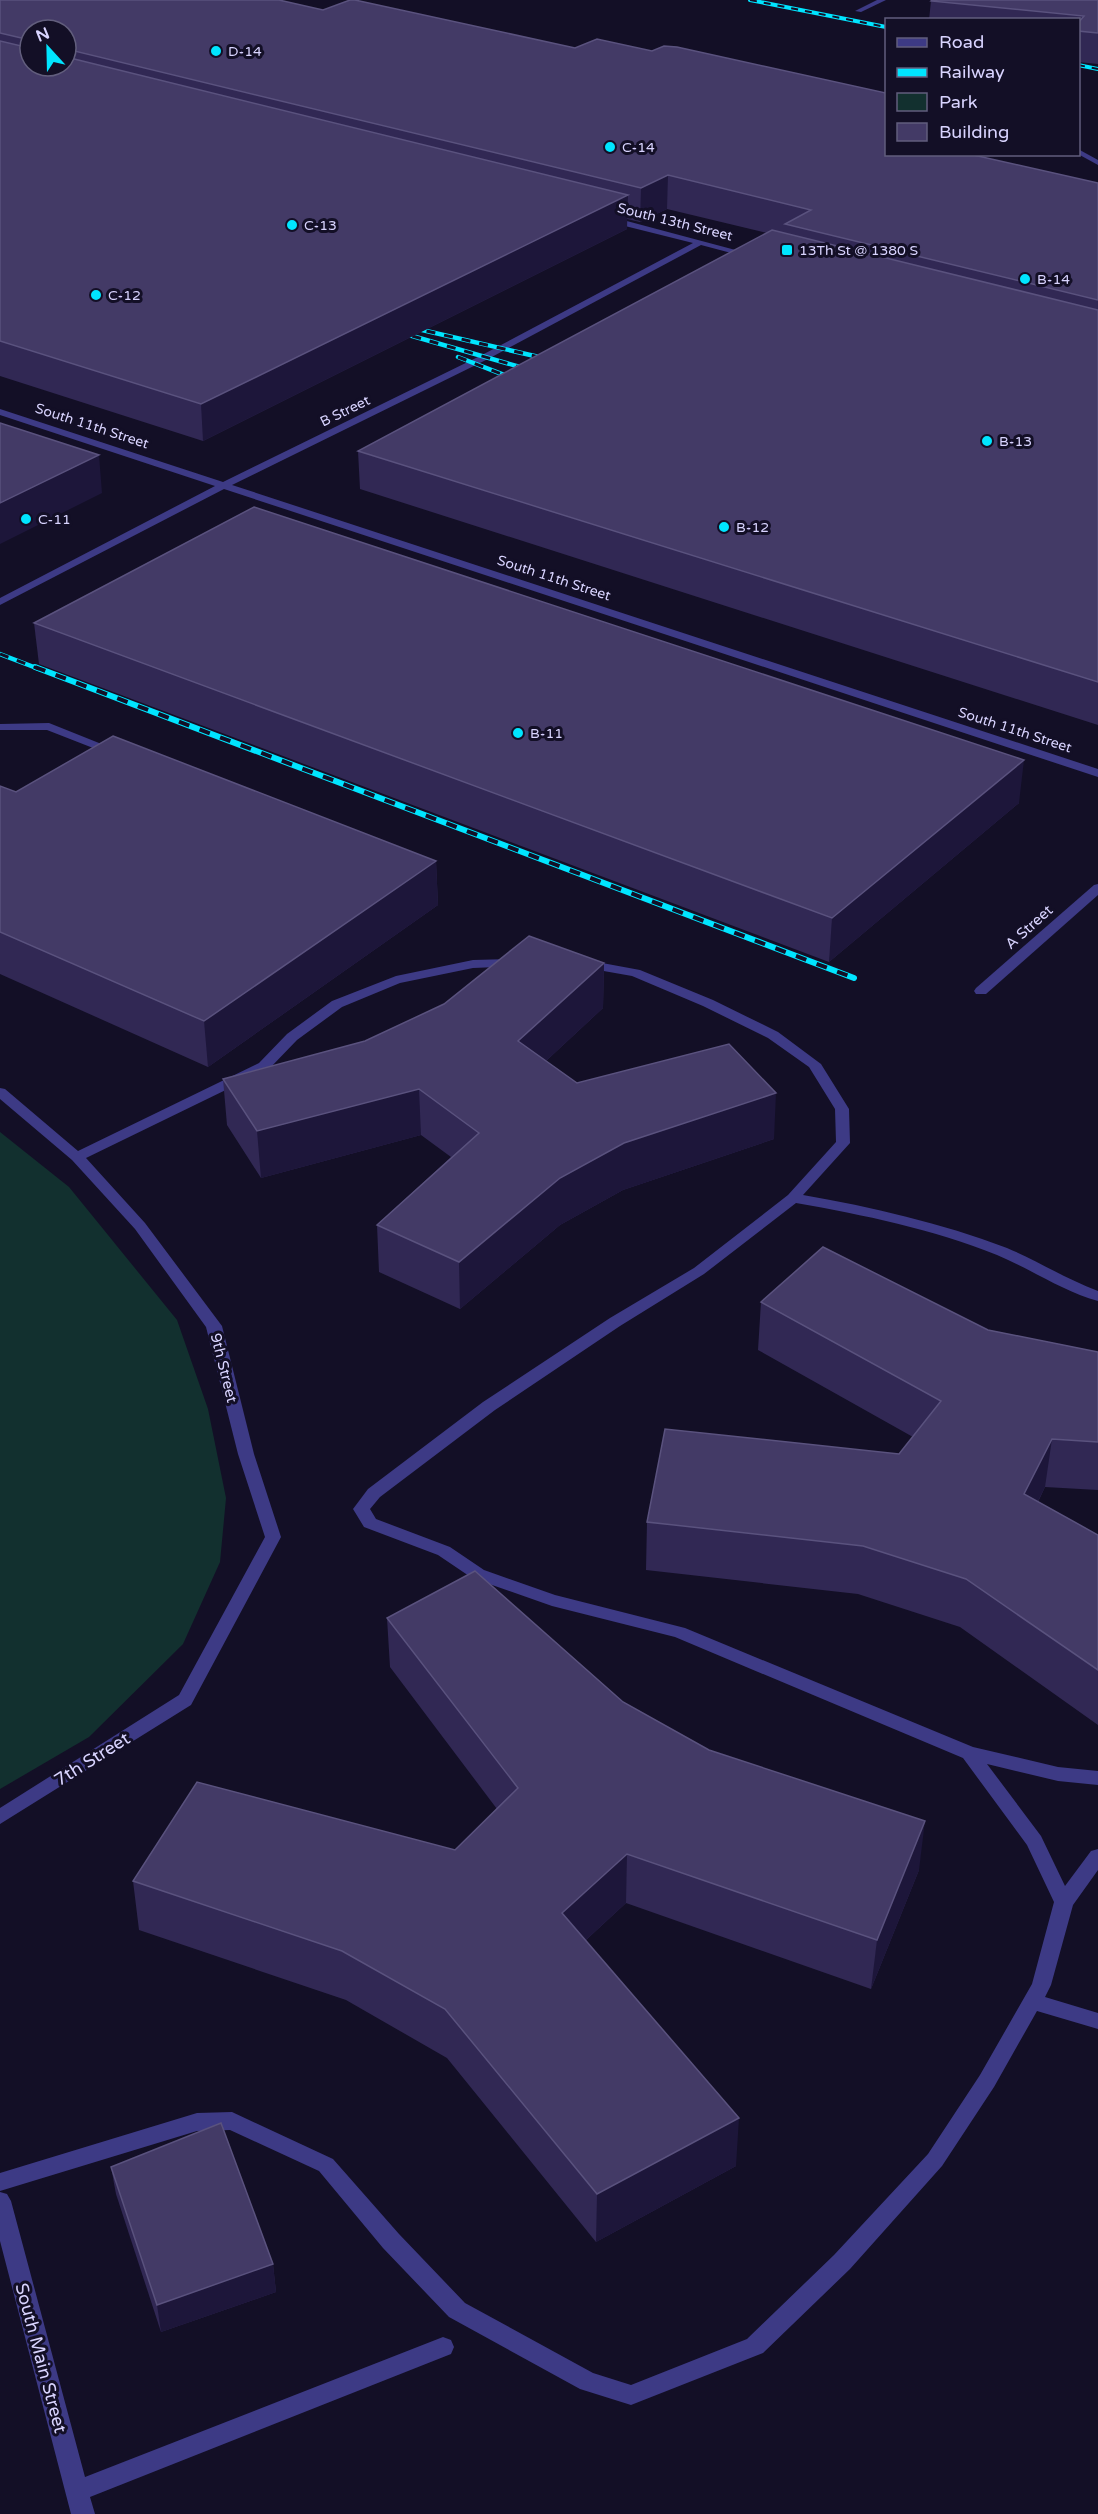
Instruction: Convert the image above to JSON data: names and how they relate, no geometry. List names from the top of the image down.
{
  "streets": {
    "lane": [
      "South 13th Street",
      "B Street",
      "South 11th Street",
      "A Street",
      "9th Street",
      "7th Street",
      "South Main Street"
    ]
  },
  "crossings": [
    ["South 13th Street", "B Street"],
    ["B Street", "South 11th Street"],
    ["9th Street", "7th Street"]
  ],
  "places": {
    "other": [
      "D-14",
      "C-14",
      "C-13",
      "B-14",
      "C-12",
      "B-13",
      "C-11",
      "B-12",
      "B-11"
    ],
    "transit": ["13Th St @ 1380 S"]
  },
  "legend": [
    "Road",
    "Railway",
    "Park",
    "Building"
  ],
  "north": "top"
}
